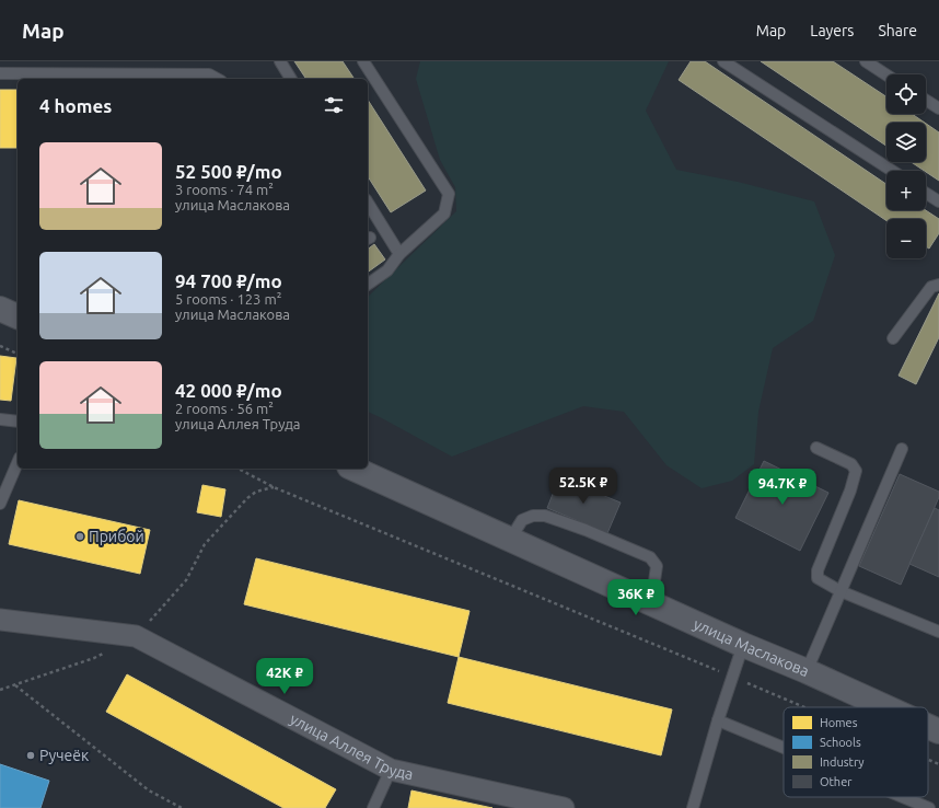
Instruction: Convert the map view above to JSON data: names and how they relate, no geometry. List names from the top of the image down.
{
  "streets": {
    "street": ["улица Маслакова", "улица Аллея Труда"]
  },
  "places": ["Прибой", "Ручеёк"],
  "legend": [
    "Homes",
    "Schools",
    "Industry",
    "Other"
  ],
  "page": {
    "header": "Map",
    "nav": ["Map", "Layers", "Share"],
    "map_buttons": ["+", "−"],
    "heading": "4 homes",
    "list": [
      {
        "name": "52 500 ₽/mo",
        "note": "3 rooms · 74 m² · улица Маслакова"
      },
      {
        "name": "94 700 ₽/mo",
        "note": "5 rooms · 123 m² · улица Маслакова"
      },
      {
        "name": "42 000 ₽/mo",
        "note": "2 rooms · 56 m² · улица Аллея Труда"
      }
    ],
    "price": [
      "52.5K ₽",
      "94.7K ₽",
      "36K ₽",
      "42K ₽"
    ]
  }
}
